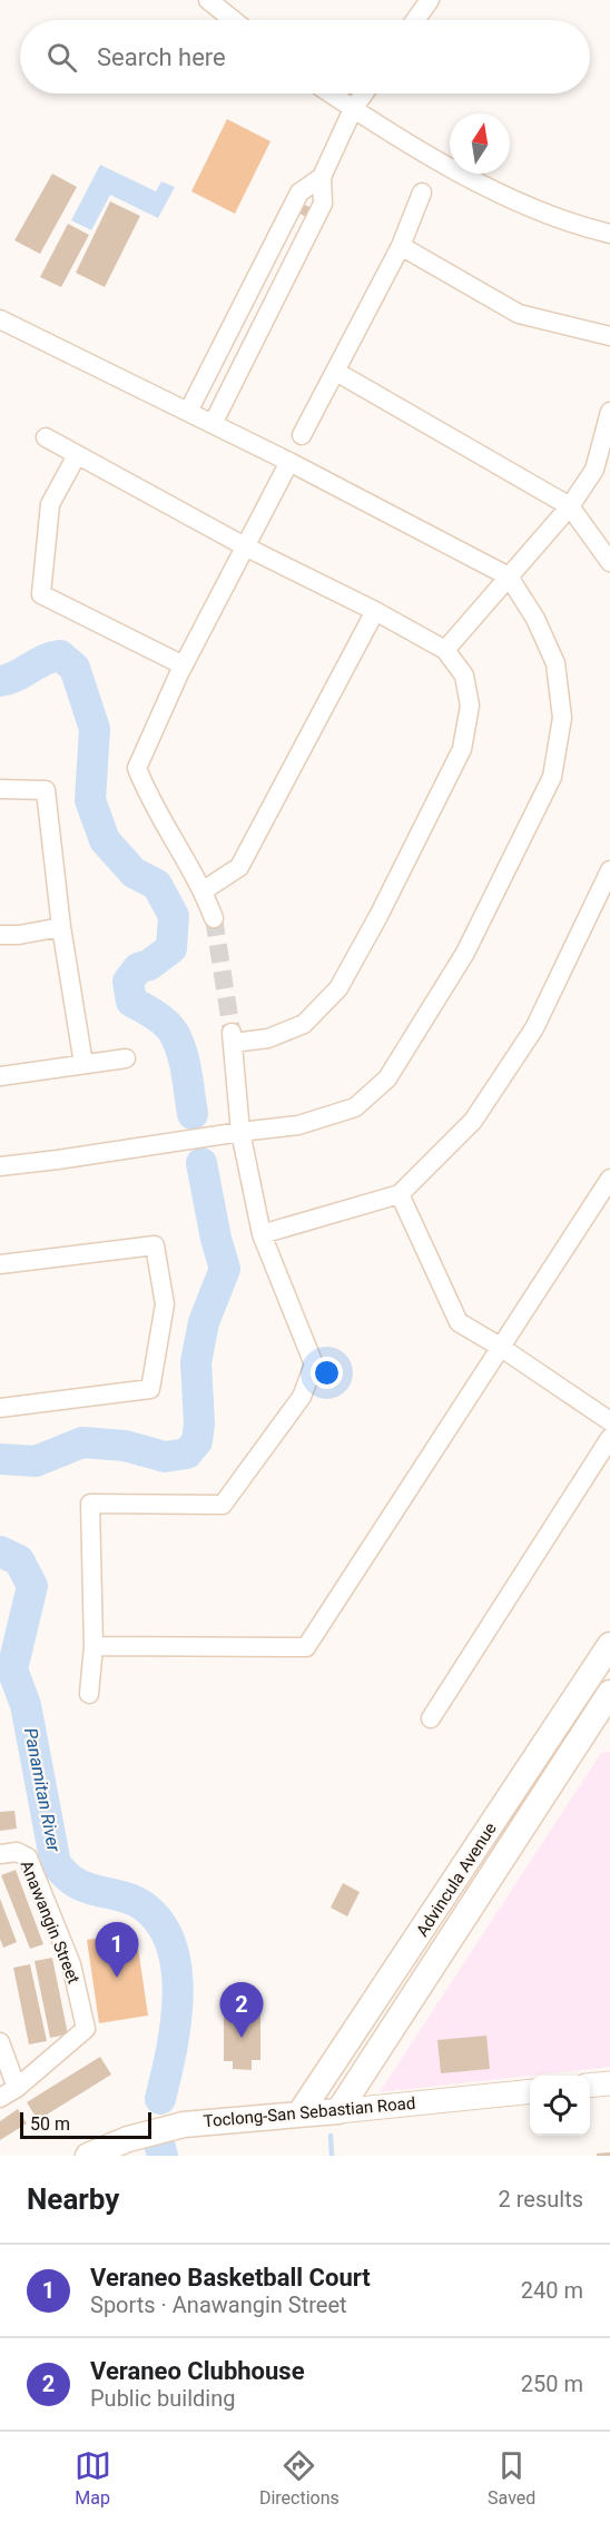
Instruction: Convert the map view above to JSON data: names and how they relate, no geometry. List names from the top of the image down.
{
  "streets": {
    "main road": ["Advincula Avenue", "Toclong-San Sebastian Road"],
    "street": ["Anawangin Street"]
  },
  "crossings": [
    ["Advincula Avenue", "Toclong-San Sebastian Road"]
  ],
  "water": ["Panamitan River"],
  "scale_bar": "50 m",
  "north": "top",
  "page": {
    "search": "Search here",
    "pins": ["1", "2"],
    "scale": "50 m",
    "heading": ["Nearby", "2 results"],
    "list": [
      {
        "mark": "1",
        "name": "Veraneo Basketball Court",
        "note": "Sports · Anawangin Street",
        "value": "240 m"
      },
      {
        "mark": "2",
        "name": "Veraneo Clubhouse",
        "note": "Public building",
        "value": "250 m"
      }
    ],
    "nav": ["Map", "Directions", "Saved"]
  }
}
